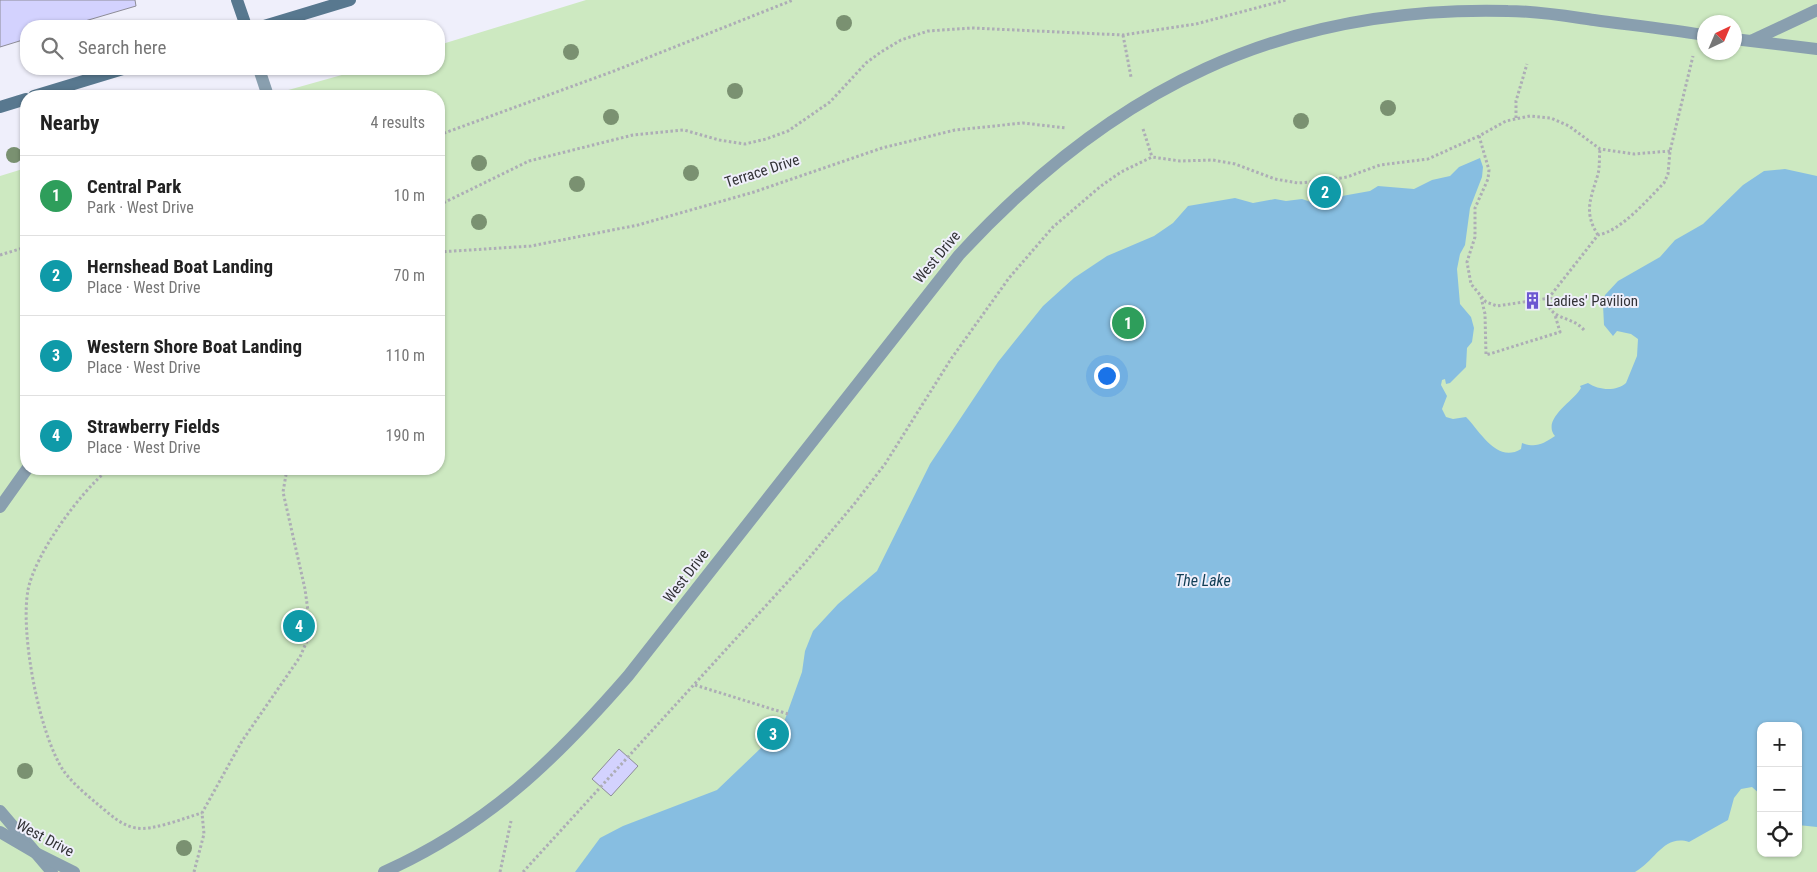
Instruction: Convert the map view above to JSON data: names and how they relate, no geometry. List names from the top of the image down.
{
  "streets": {
    "street": ["West Drive"],
    "path": ["Terrace Drive"]
  },
  "crossings": [
    ["Terrace Drive", "West Drive"]
  ],
  "water": ["The Lake"],
  "places": {
    "building": ["Ladies' Pavilion"]
  },
  "north": "top right",
  "page": {
    "search": "Search here",
    "heading": ["Nearby", "4 results"],
    "list": [
      {
        "mark": "1",
        "name": "Central Park",
        "note": "Park · West Drive",
        "value": "10 m"
      },
      {
        "mark": "2",
        "name": "Hernshead Boat Landing",
        "note": "Place · West Drive",
        "value": "70 m"
      },
      {
        "mark": "3",
        "name": "Western Shore Boat Landing",
        "note": "Place · West Drive",
        "value": "110 m"
      },
      {
        "mark": "4",
        "name": "Strawberry Fields",
        "note": "Place · West Drive",
        "value": "190 m"
      }
    ],
    "pins": [
      "2",
      "1",
      "4",
      "3"
    ],
    "map_buttons": ["+", "−"]
  }
}
